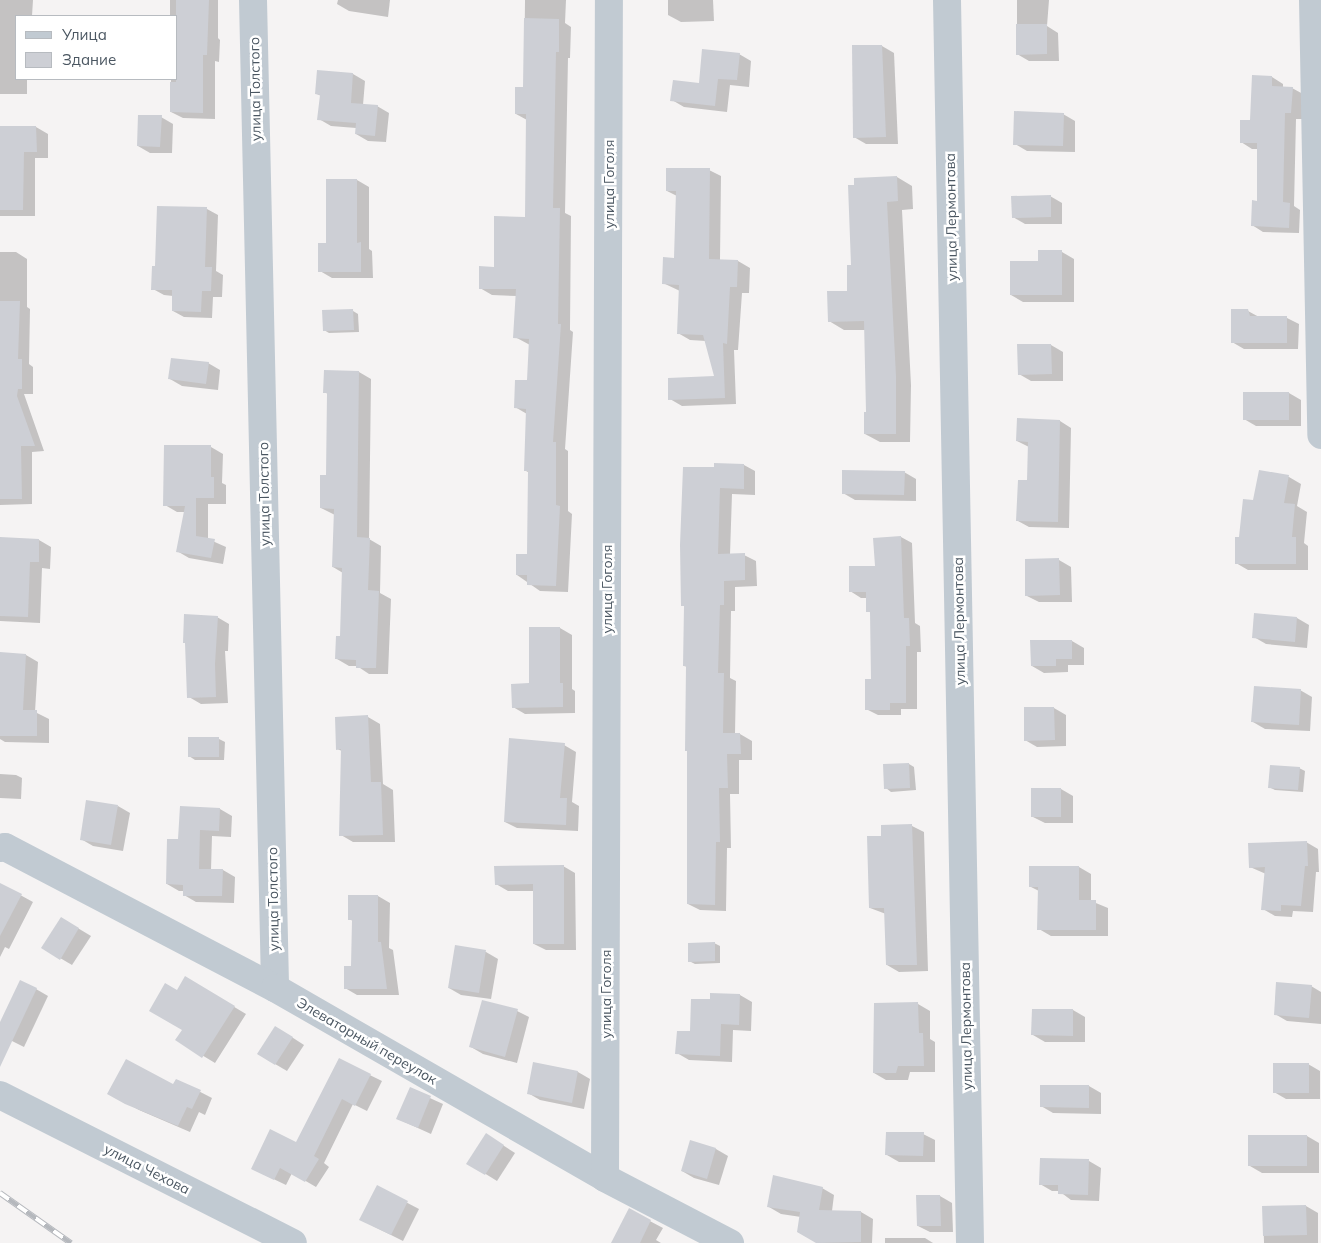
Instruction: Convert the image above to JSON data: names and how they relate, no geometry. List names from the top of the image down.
{
  "streets": {
    "street": [
      "улица Толстого",
      "улица Гоголя",
      "улица Лермонтова",
      "Элеваторный переулок",
      "улица Чехова"
    ]
  },
  "crossings": [
    ["улица Толстого", "Элеваторный переулок"],
    ["улица Гоголя", "Элеваторный переулок"]
  ],
  "legend": ["Улица", "Здание"]
}
